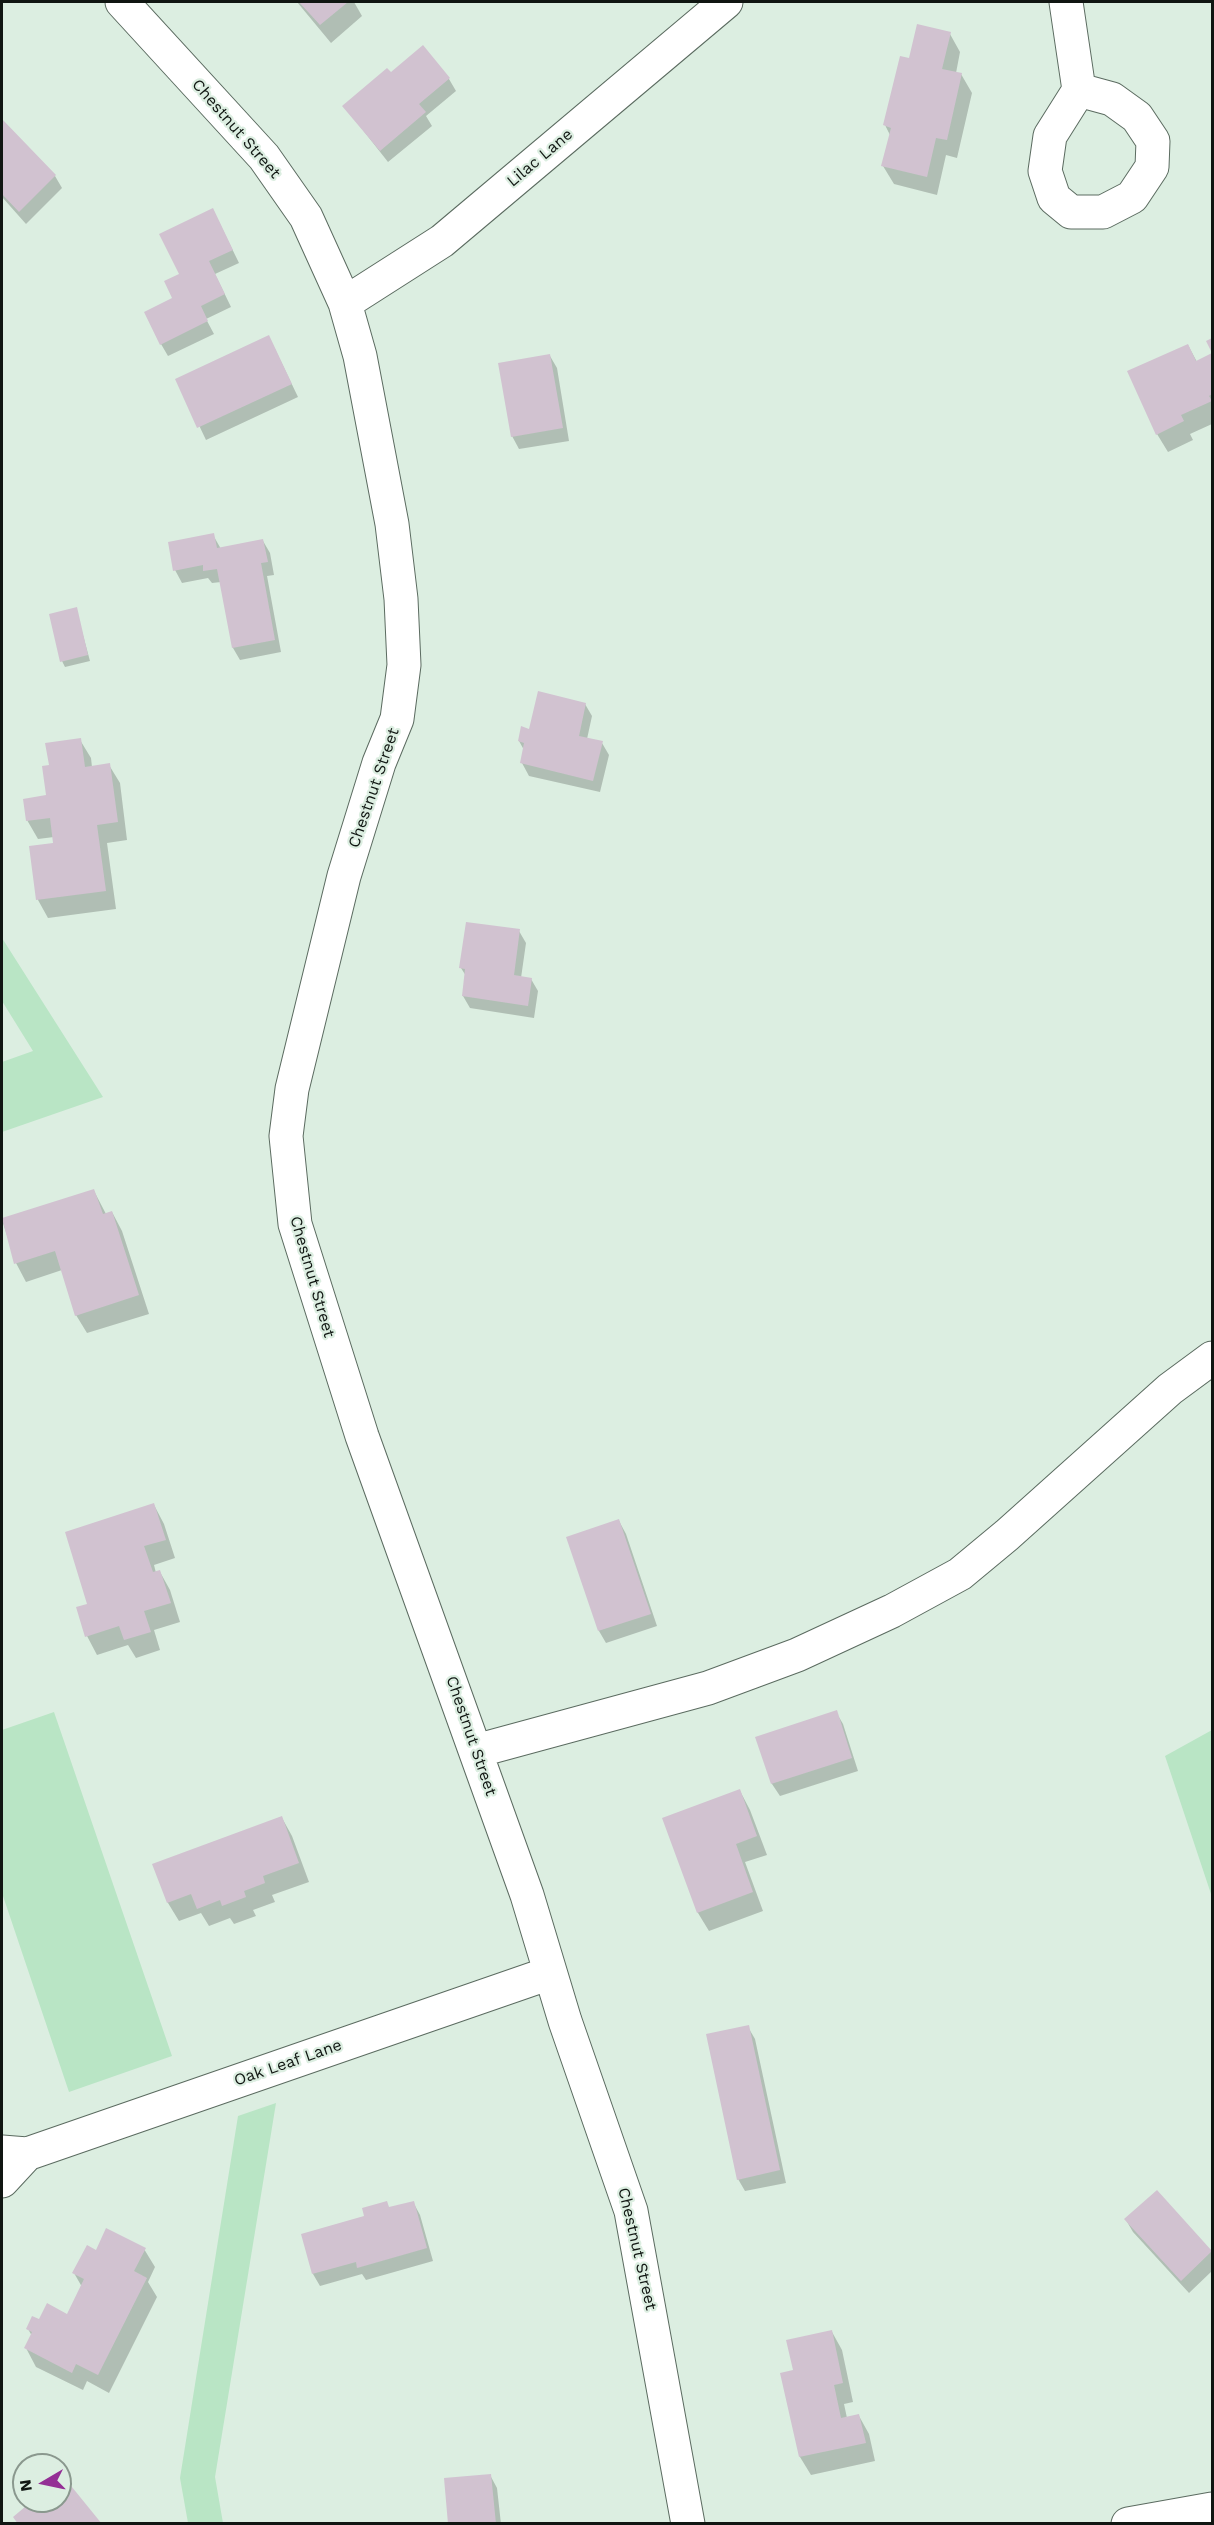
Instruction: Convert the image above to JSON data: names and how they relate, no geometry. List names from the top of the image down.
{
  "streets": {
    "street": ["Chestnut Street", "Lilac Lane", "Oak Leaf Lane"]
  },
  "crossings": [
    ["Chestnut Street", "Lilac Lane"],
    ["Chestnut Street", "Oak Leaf Lane"]
  ],
  "north": "left"
}
